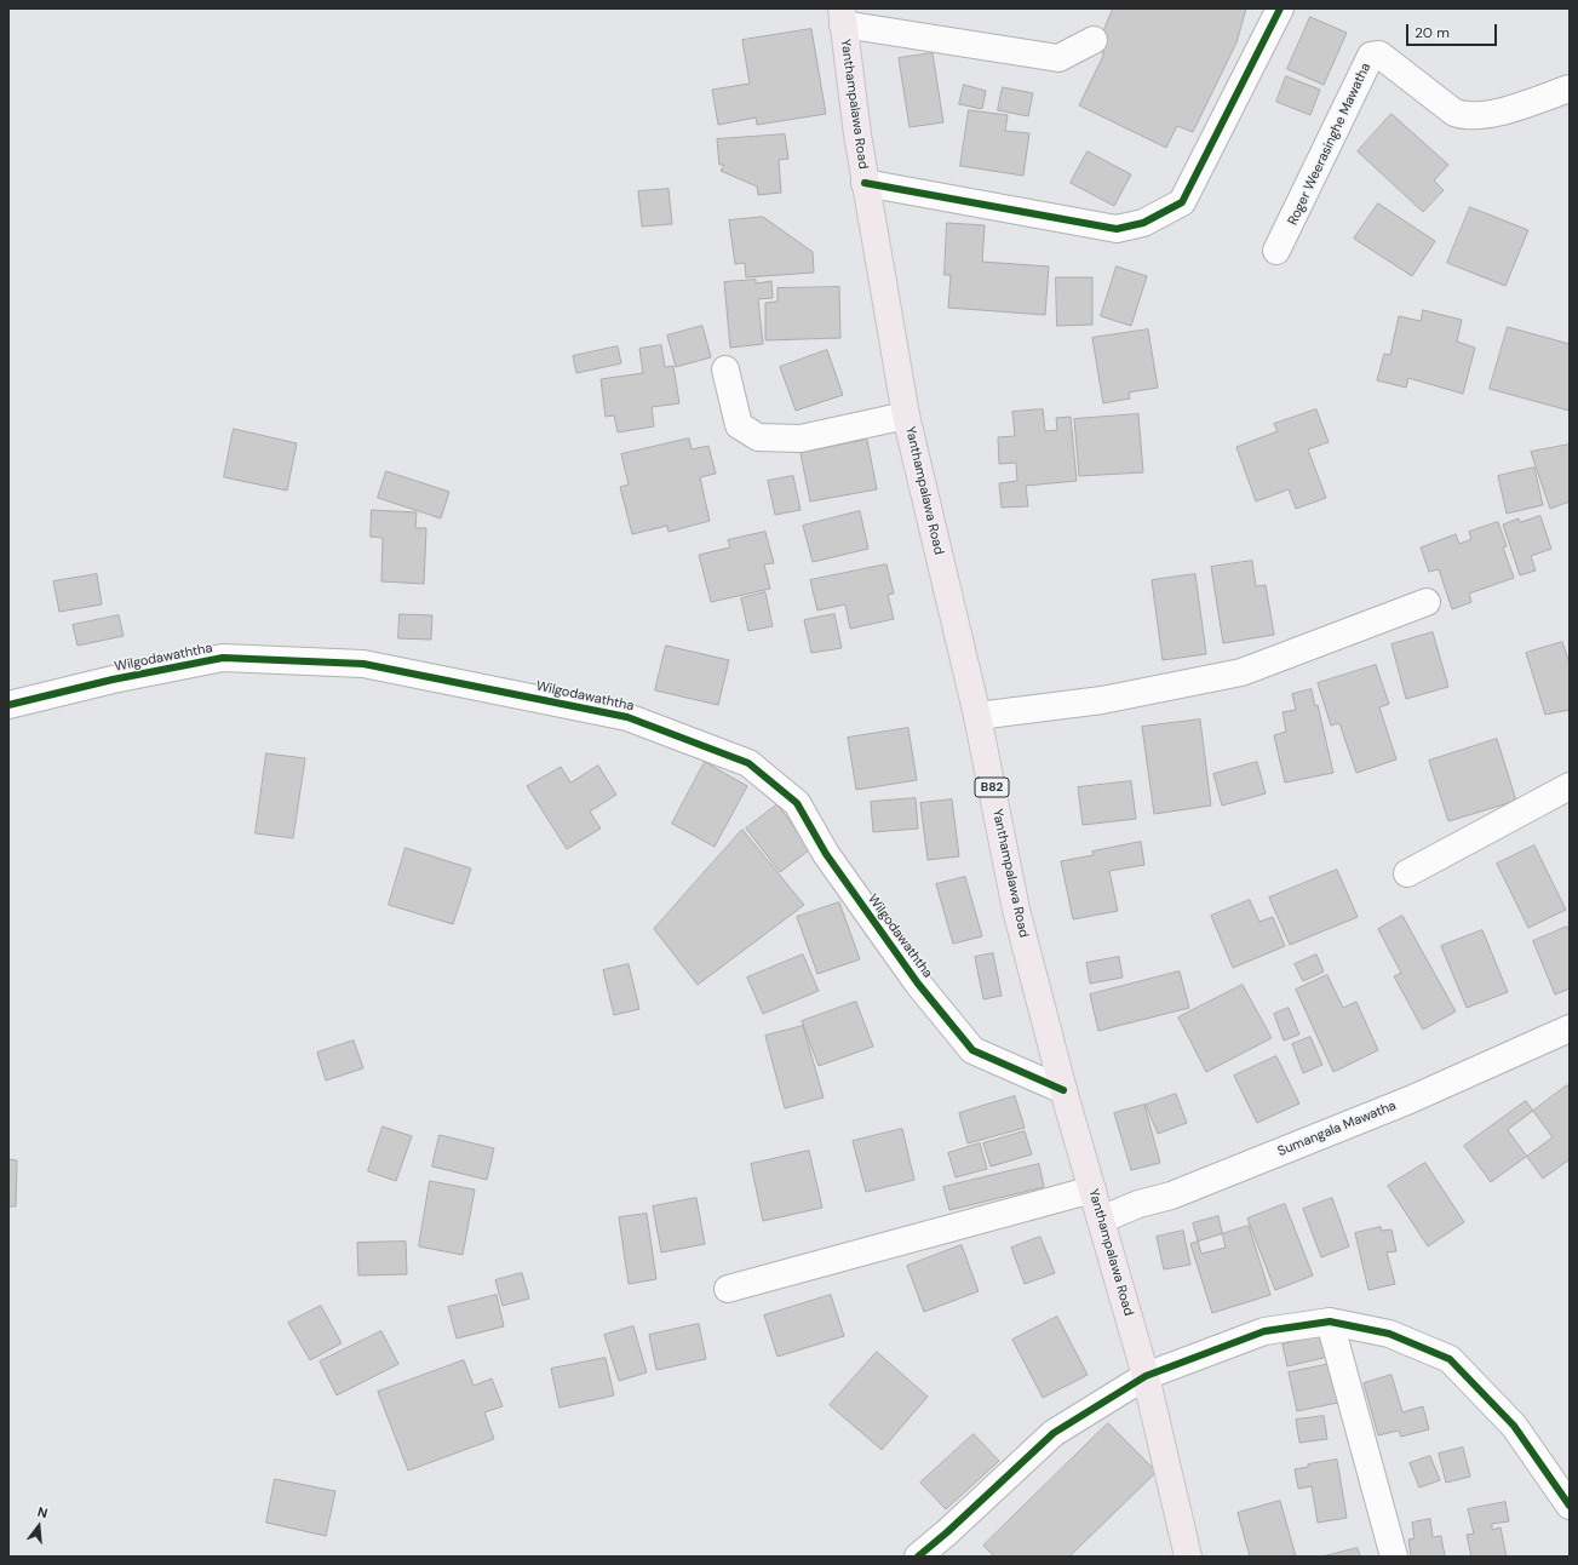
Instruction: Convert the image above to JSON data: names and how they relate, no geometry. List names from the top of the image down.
{
  "streets": {
    "main road": ["Yanthampalawa Road", "B82"],
    "street": ["Roger Weerasinghe Mawatha", "Wilgodawaththa", "Sumangala Mawatha"]
  },
  "crossings": [
    ["Yanthampalawa Road", "Wilgodawaththa"],
    ["Yanthampalawa Road", "Sumangala Mawatha"]
  ],
  "scale_bar": "20 m",
  "north": "top"
}
